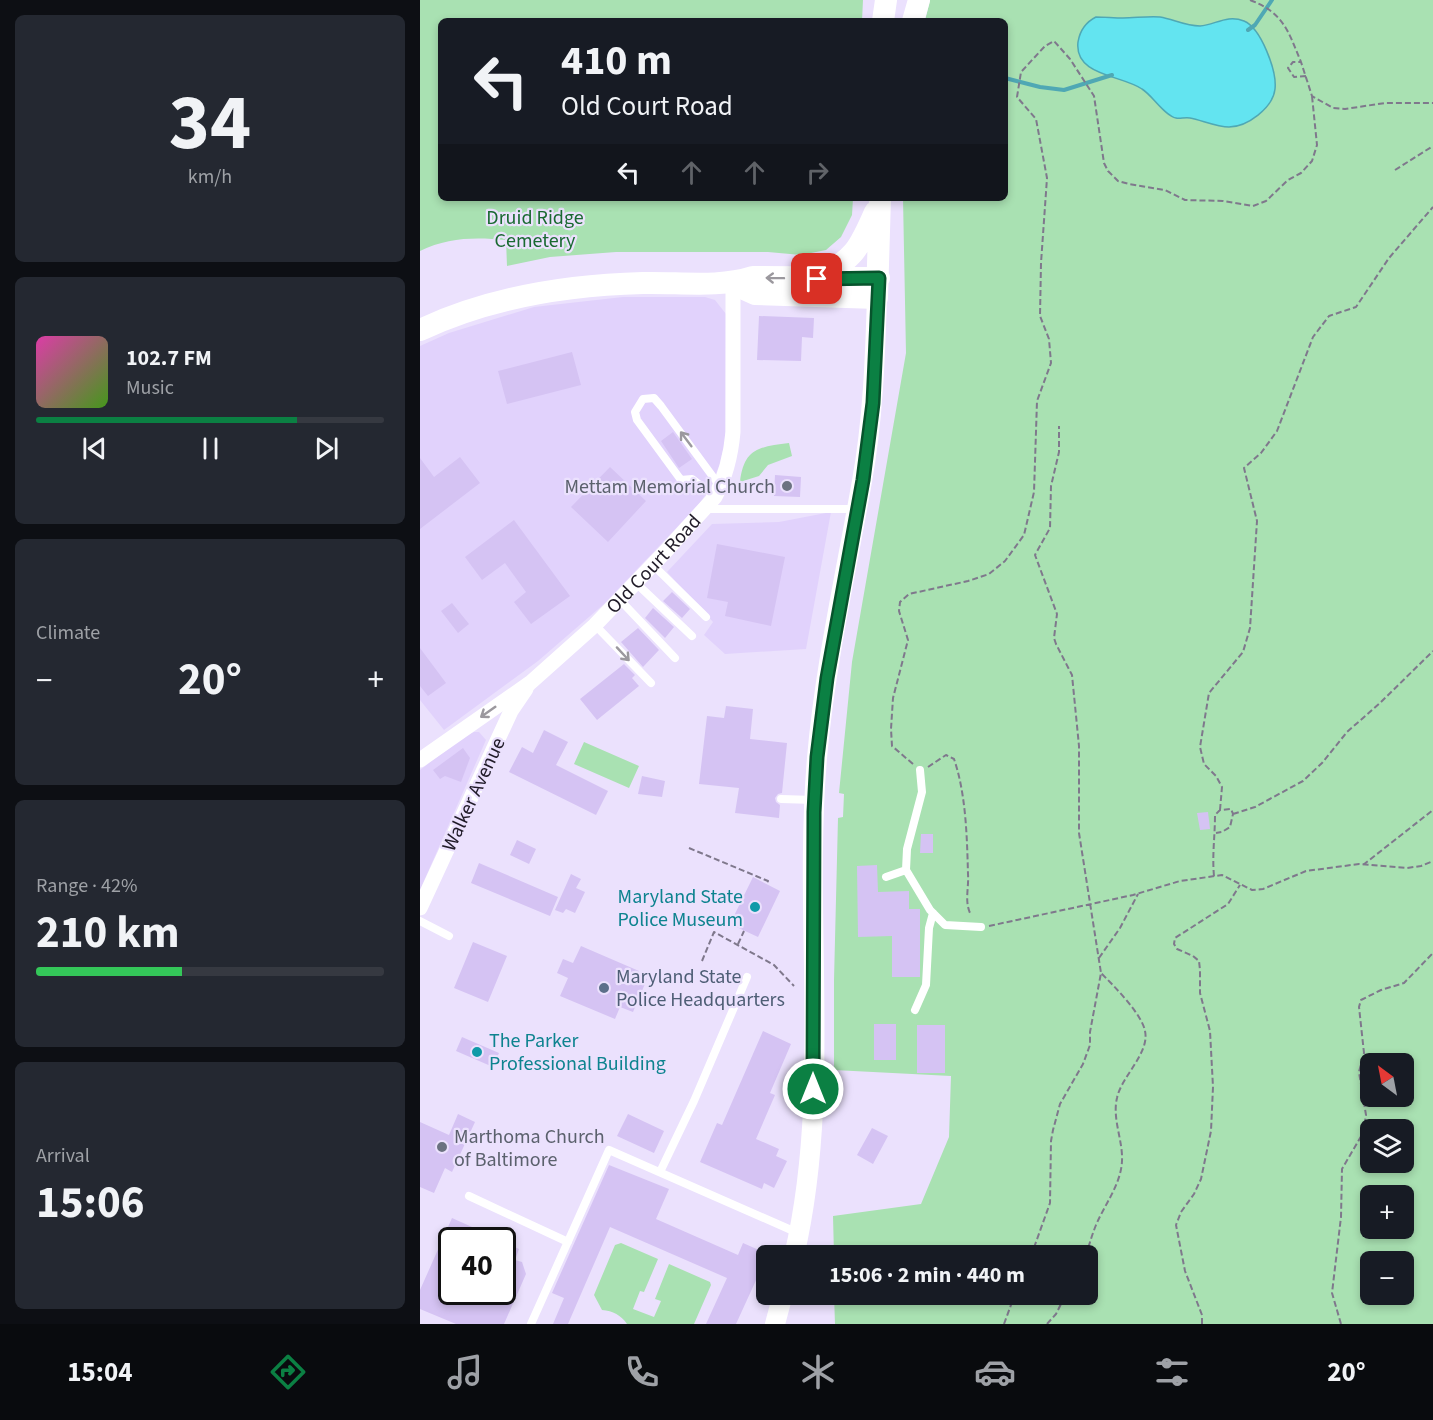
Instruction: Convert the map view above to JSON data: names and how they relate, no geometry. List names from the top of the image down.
{
  "streets": {
    "street": ["Old Court Road", "Walker Avenue"]
  },
  "crossings": [
    ["Old Court Road", "Walker Avenue"]
  ],
  "parks": ["Druid Ridge Cemetery"],
  "places": [
    "Mettam Memorial Church",
    "Maryland State Police Museum",
    "Maryland State Police Headquarters",
    "The Parker Professional Building",
    "Marthoma Church of Baltimore"
  ],
  "north": "top left",
  "page": {
    "tile": [
      ["34", "km/h"],
      "Climate",
      ["Range · 42%", "210 km"],
      ["Arrival", "15:06"]
    ],
    "turn": ["410 m", "Old Court Road"],
    "song": ["102.7 FM", "Music"],
    "heat": ["−", "20°", "+"],
    "map_buttons": ["+", "−"],
    "limit": "40",
    "trip": "15:06 · 2 min · 440 m",
    "tabs": ["15:04", "20°"]
  }
}
